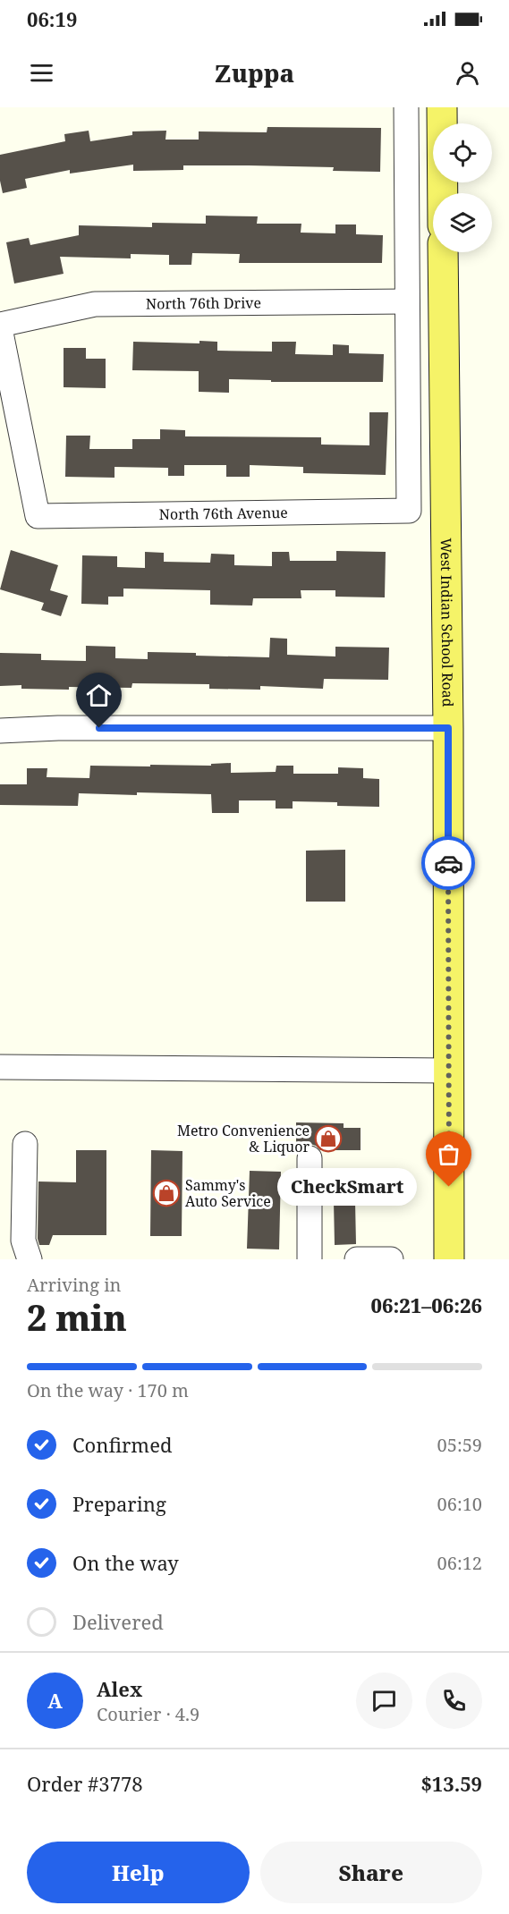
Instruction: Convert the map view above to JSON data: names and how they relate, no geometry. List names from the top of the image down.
{
  "streets": {
    "main road": ["West Indian School Road"],
    "street": ["North 76th Drive", "North 76th Avenue"]
  },
  "crossings": [
    ["North 76th Drive", "North 76th Avenue"]
  ],
  "places": {
    "shop": ["Metro Convenience & Liquor", "Sammy's Auto Service"],
    "other": ["CheckSmart"]
  },
  "page": {
    "status": "06:19",
    "header": "Zuppa",
    "bubble": "CheckSmart",
    "heading": ["2 min", "Arriving in", "06:21–06:26"],
    "panel": [
      "Alex",
      "Courier · 4.9",
      "Order #3778",
      "$13.59"
    ],
    "bar": "On the way · 170 m",
    "list": [
      ["Confirmed", "05:59"],
      ["Preparing", "06:10"],
      ["On the way", "06:12"],
      "Delivered"
    ],
    "round": "A",
    "buttons": ["Help", "Share"]
  }
}
